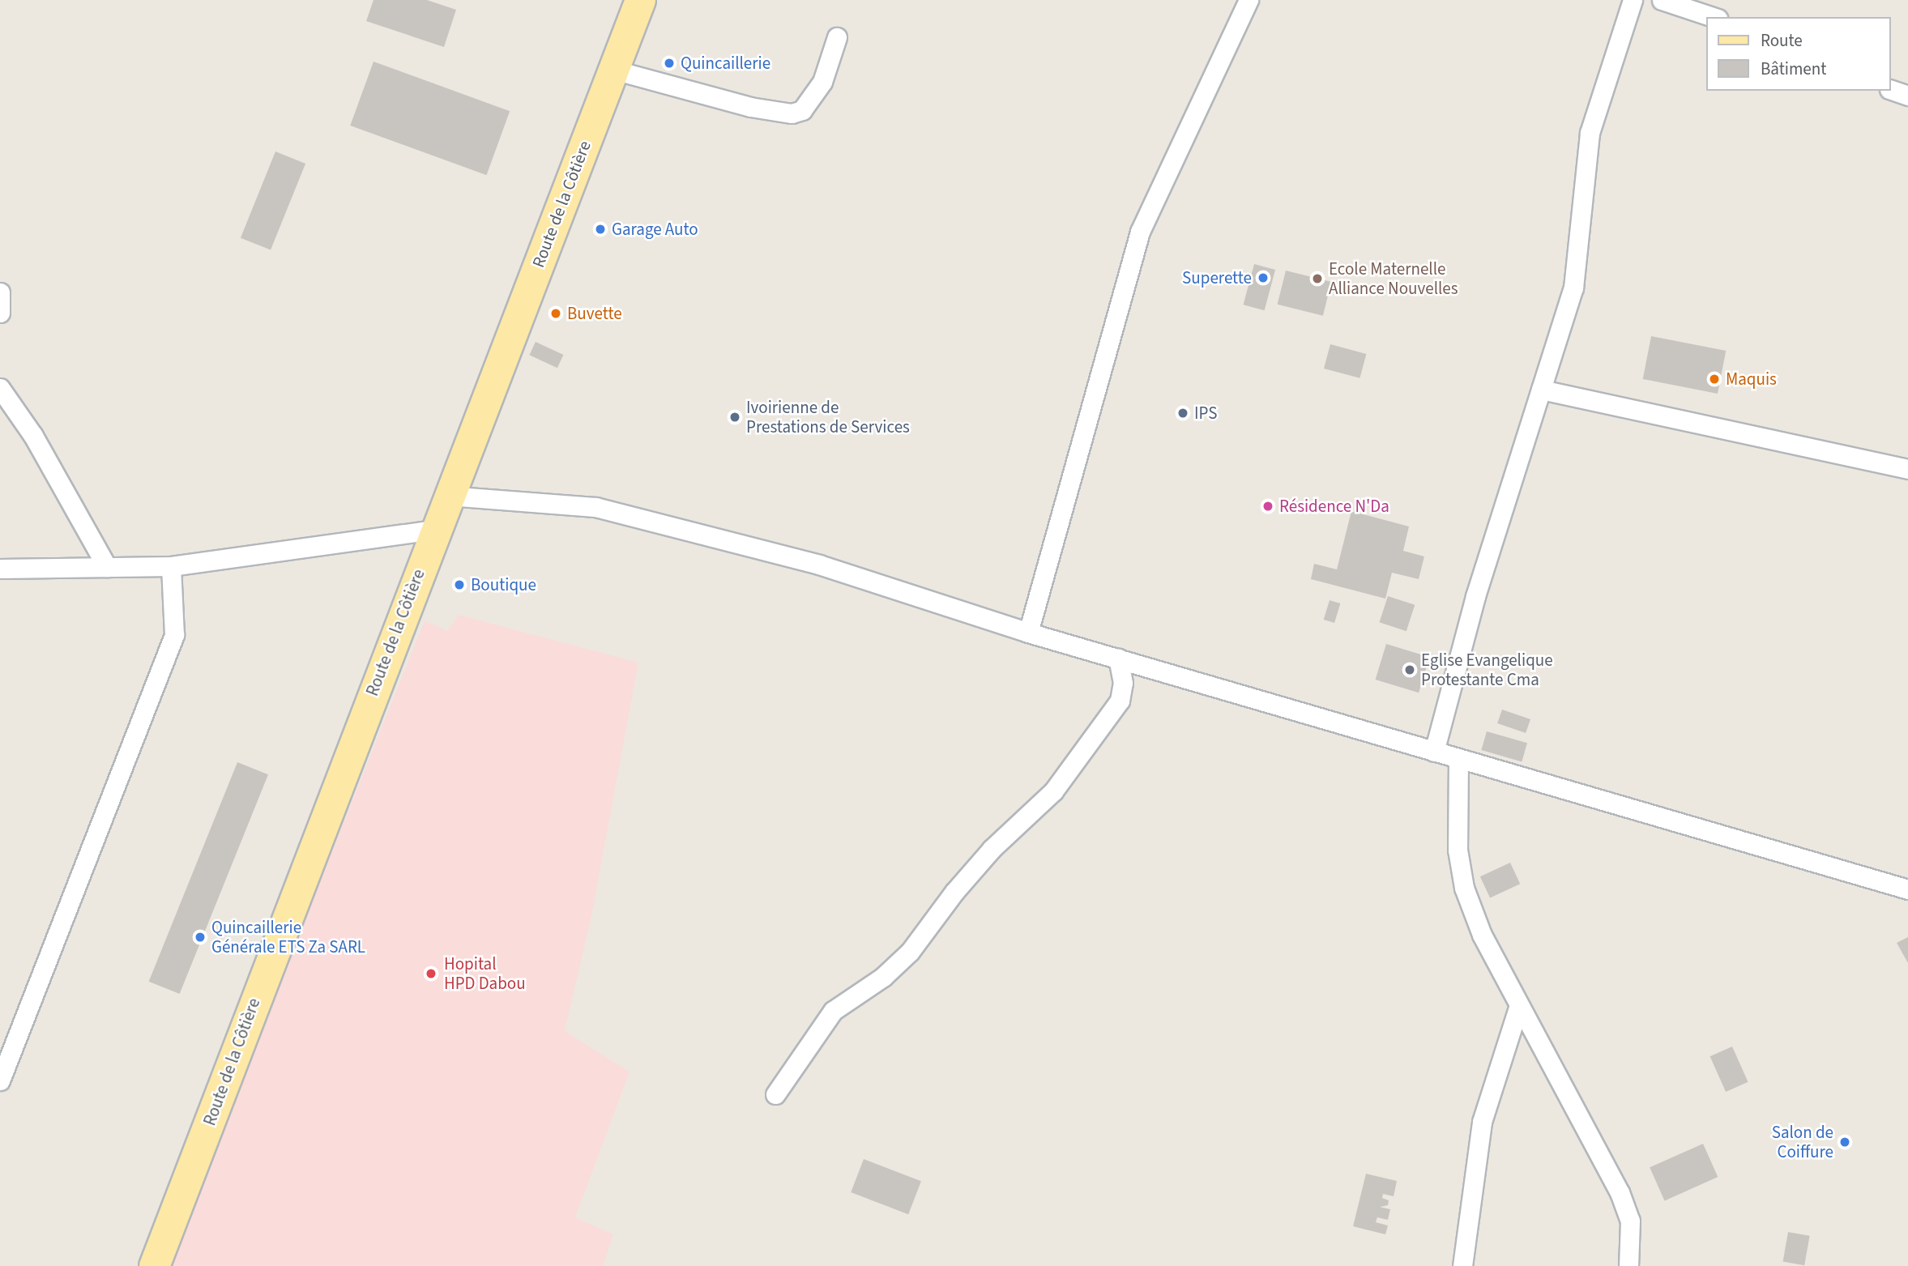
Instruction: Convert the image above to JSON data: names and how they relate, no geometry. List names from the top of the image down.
{
  "streets": {
    "main road": ["Route de la Côtière"]
  },
  "places": [
    "Quincaillerie",
    "Garage Auto",
    "Superette",
    "Ecole Maternelle Alliance Nouvelles",
    "Buvette",
    "Maquis",
    "IPS",
    "Ivoirienne de Prestations de Services",
    "Résidence N'Da",
    "Boutique",
    "Eglise Evangelique Protestante Cma",
    "Quincaillerie Générale ETS Za SARL",
    "Hopital HPD Dabou",
    "Salon de Coiffure"
  ],
  "legend": ["Route", "Bâtiment"]
}
